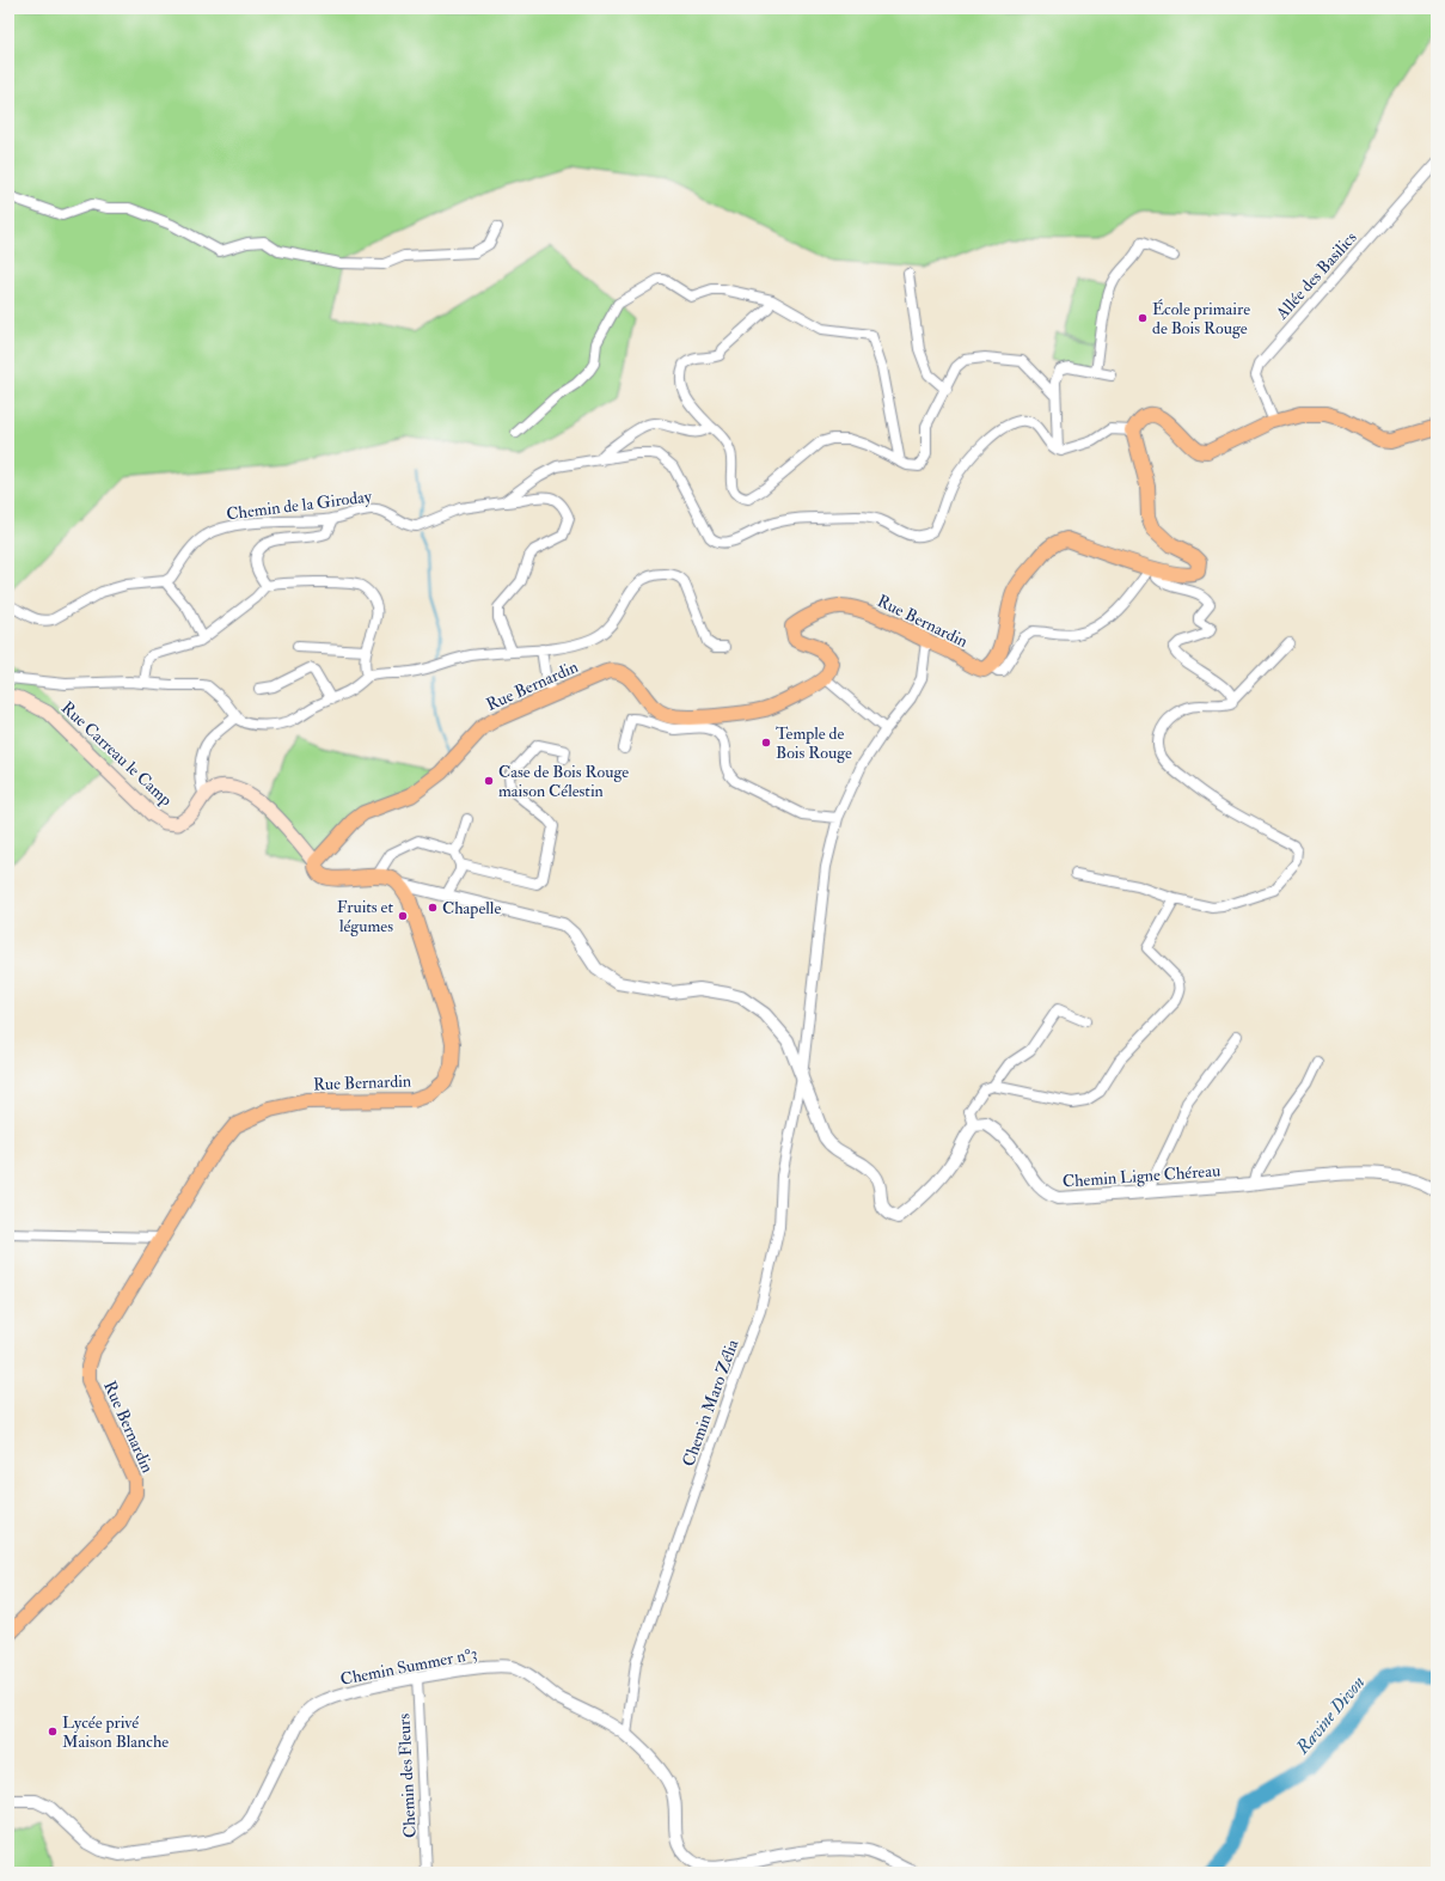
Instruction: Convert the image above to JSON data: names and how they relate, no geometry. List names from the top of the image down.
{
  "streets": {
    "main road": ["Rue Bernardin", "Rue Carreau le Camp"],
    "street": [
      "Allée des Basilics",
      "Chemin de la Giroday",
      "Chemin Ligne Chéreau",
      "Chemin Maro Zélia",
      "Chemin Summer n°3",
      "Chemin des Fleurs"
    ]
  },
  "crossings": [
    ["Rue Bernardin", "Chemin Maro Zélia"],
    ["Chemin Maro Zélia", "Chemin Summer n°3"],
    ["Chemin Summer n°3", "Chemin des Fleurs"]
  ],
  "water": ["Ravine Divon"],
  "places": [
    "École primaire de Bois Rouge",
    "Temple de Bois Rouge",
    "Case de Bois Rouge maison Célestin",
    "Chapelle",
    "Fruits et légumes",
    "Lycée privé Maison Blanche"
  ]
}
